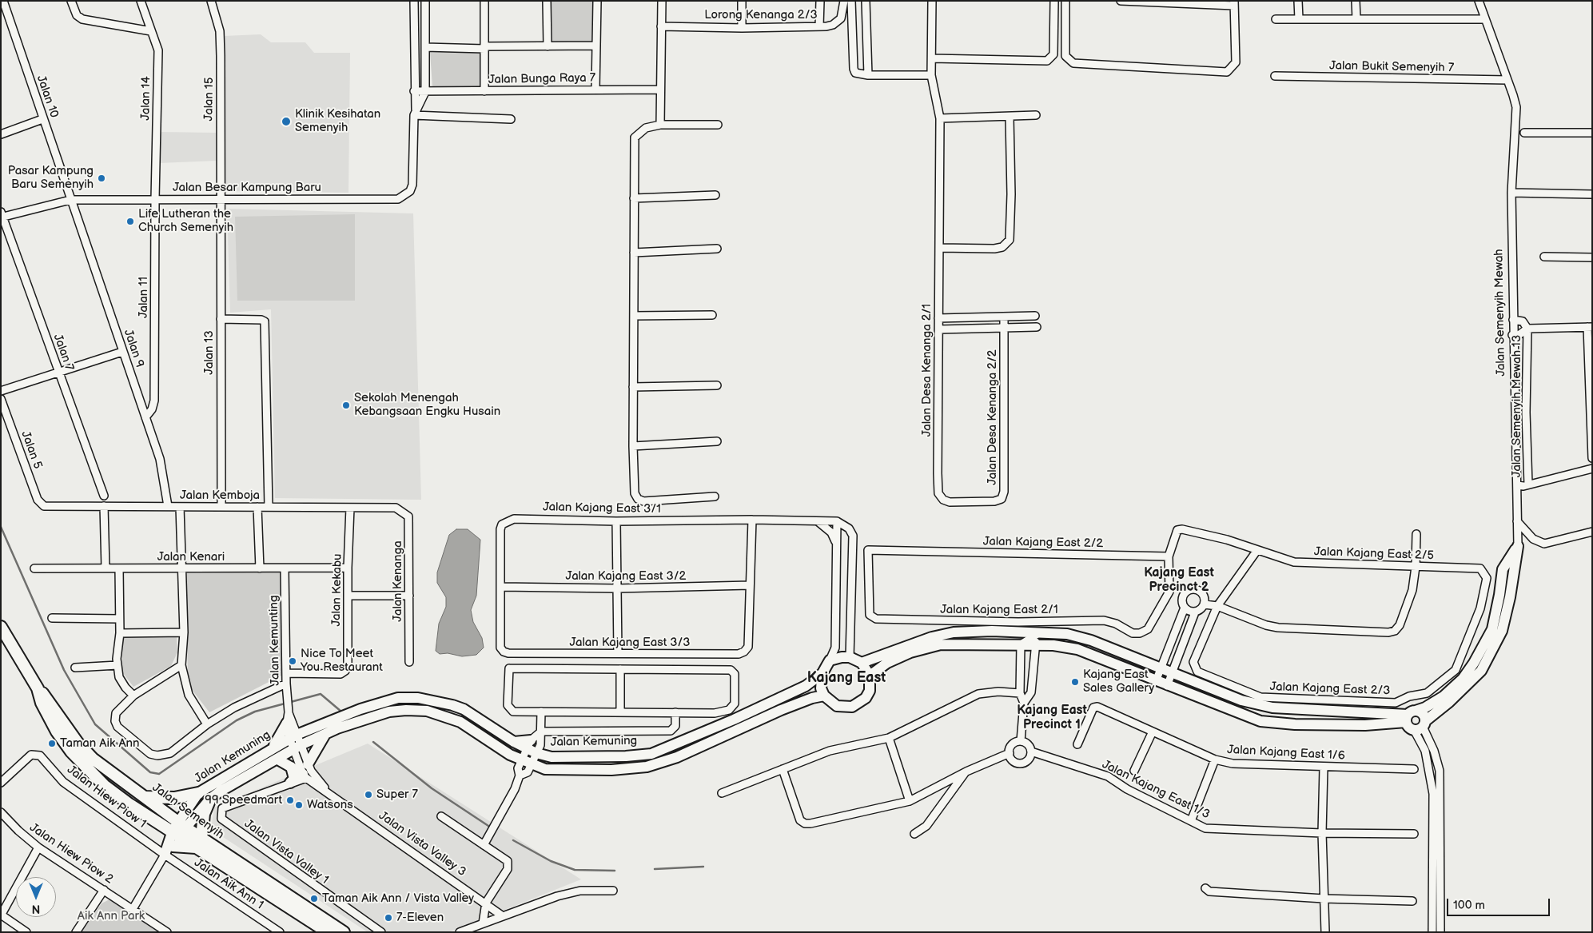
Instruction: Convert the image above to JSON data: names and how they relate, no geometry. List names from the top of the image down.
{
  "streets": {
    "main road": ["Jalan Semenyih"],
    "street": [
      "Lorong Kenanga 2/3",
      "Jalan Bukit Semenyih 7",
      "Jalan Bunga Raya 7",
      "Jalan 10",
      "Jalan 14",
      "Jalan 15",
      "Jalan Besar Kampung Baru",
      "Jalan 11",
      "Jalan Semenyih Mewah",
      "Jalan 9",
      "Jalan 7",
      "Jalan 13",
      "Jalan Desa Kenanga 2/1",
      "Jalan Semenyih Mewah 13",
      "Jalan Desa Kenanga 2/2",
      "Jalan 5",
      "Jalan Kemboja",
      "Jalan Kajang East 3/1",
      "Jalan Kajang East 2/2",
      "Jalan Kajang East 2/5",
      "Jalan Kenari",
      "Jalan Kajang East 3/2",
      "Jalan Kenanga",
      "Jalan Kekabu",
      "Jalan Kajang East 2/1",
      "Jalan Kemunting",
      "Jalan Kajang East 3/3",
      "Jalan Kajang East 2/3",
      "Jalan Kemuning",
      "Jalan Kajang East 1/6",
      "Jalan Kajang East 1/3",
      "Jalan Hiew Piow 1",
      "Jalan Vista Valley 3",
      "Jalan Vista Valley 1",
      "Jalan Hiew Piow 2",
      "Jalan Aik Ann 1"
    ]
  },
  "crossings": [
    ["Jalan Bukit Semenyih 7", "Jalan Semenyih Mewah"],
    ["Jalan Bunga Raya 7", "Jalan Besar Kampung Baru"],
    ["Jalan 10", "Jalan Besar Kampung Baru"],
    ["Jalan 10", "Jalan 9"],
    ["Jalan 14", "Jalan Besar Kampung Baru"],
    ["Jalan 14", "Jalan 11"],
    ["Jalan 15", "Jalan Besar Kampung Baru"],
    ["Jalan 15", "Jalan 13"],
    ["Jalan Besar Kampung Baru", "Jalan 11"],
    ["Jalan Besar Kampung Baru", "Jalan 9"],
    ["Jalan Besar Kampung Baru", "Jalan 7"],
    ["Jalan Besar Kampung Baru", "Jalan 13"],
    ["Jalan 11", "Jalan 9"],
    ["Jalan 9", "Jalan Kemboja"],
    ["Jalan 13", "Jalan Kemboja"],
    ["Jalan Desa Kenanga 2/1", "Jalan Desa Kenanga 2/2"],
    ["Jalan 5", "Jalan Kemboja"],
    ["Jalan Kemboja", "Jalan Kenanga"],
    ["Jalan Kemboja", "Jalan Kekabu"],
    ["Jalan Kajang East 3/1", "Jalan Kajang East 3/2"],
    ["Jalan Kajang East 3/1", "Jalan Kajang East 3/3"],
    ["Jalan Kajang East 2/2", "Jalan Kajang East 2/5"],
    ["Jalan Kajang East 2/2", "Jalan Kajang East 2/1"],
    ["Jalan Kajang East 2/5", "Jalan Kajang East 2/3"],
    ["Jalan Kenari", "Jalan Kekabu"],
    ["Jalan Kenari", "Jalan Kemunting"],
    ["Jalan Kajang East 3/2", "Jalan Kajang East 3/3"],
    ["Jalan Kekabu", "Jalan Kemunting"],
    ["Jalan Kemunting", "Jalan Kemuning"],
    ["Jalan Kemuning", "Jalan Semenyih"],
    ["Jalan Kemuning", "Jalan Vista Valley 3"],
    ["Jalan Hiew Piow 1", "Jalan Aik Ann 1"],
    ["Jalan Vista Valley 3", "Jalan Vista Valley 1"]
  ],
  "districts": ["Kajang East Precinct 2", "Kajang East", "Kajang East Precinct 1"],
  "parks": ["Aik Ann Park"],
  "places": [
    "Klinik Kesihatan Semenyih",
    "Pasar Kampung Baru Semenyih",
    "Life Lutheran the Church Semenyih",
    "Sekolah Menengah Kebangsaan Engku Husain",
    "Nice To Meet You Restaurant",
    "Kajang East Sales Gallery",
    "Taman Aik Ann",
    "Super 7",
    "99 Speedmart",
    "Watsons",
    "Taman Aik Ann / Vista Valley",
    "7-Eleven"
  ],
  "scale_bar": "100 m",
  "north": "bottom"
}
